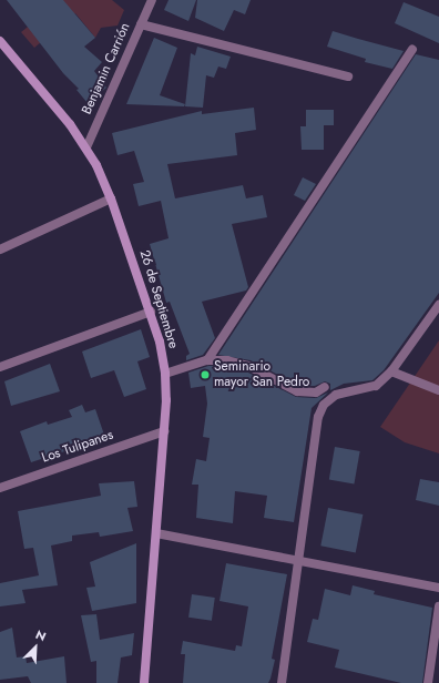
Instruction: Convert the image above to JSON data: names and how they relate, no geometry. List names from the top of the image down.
{
  "streets": {
    "street": ["Benjamin Carrión", "26 de Septiembre", "Los Tulipanes"]
  },
  "crossings": [
    ["Benjamin Carrión", "26 de Septiembre"],
    ["26 de Septiembre", "Los Tulipanes"]
  ],
  "places": ["Seminario mayor San Pedro"],
  "north": "top right"
}
